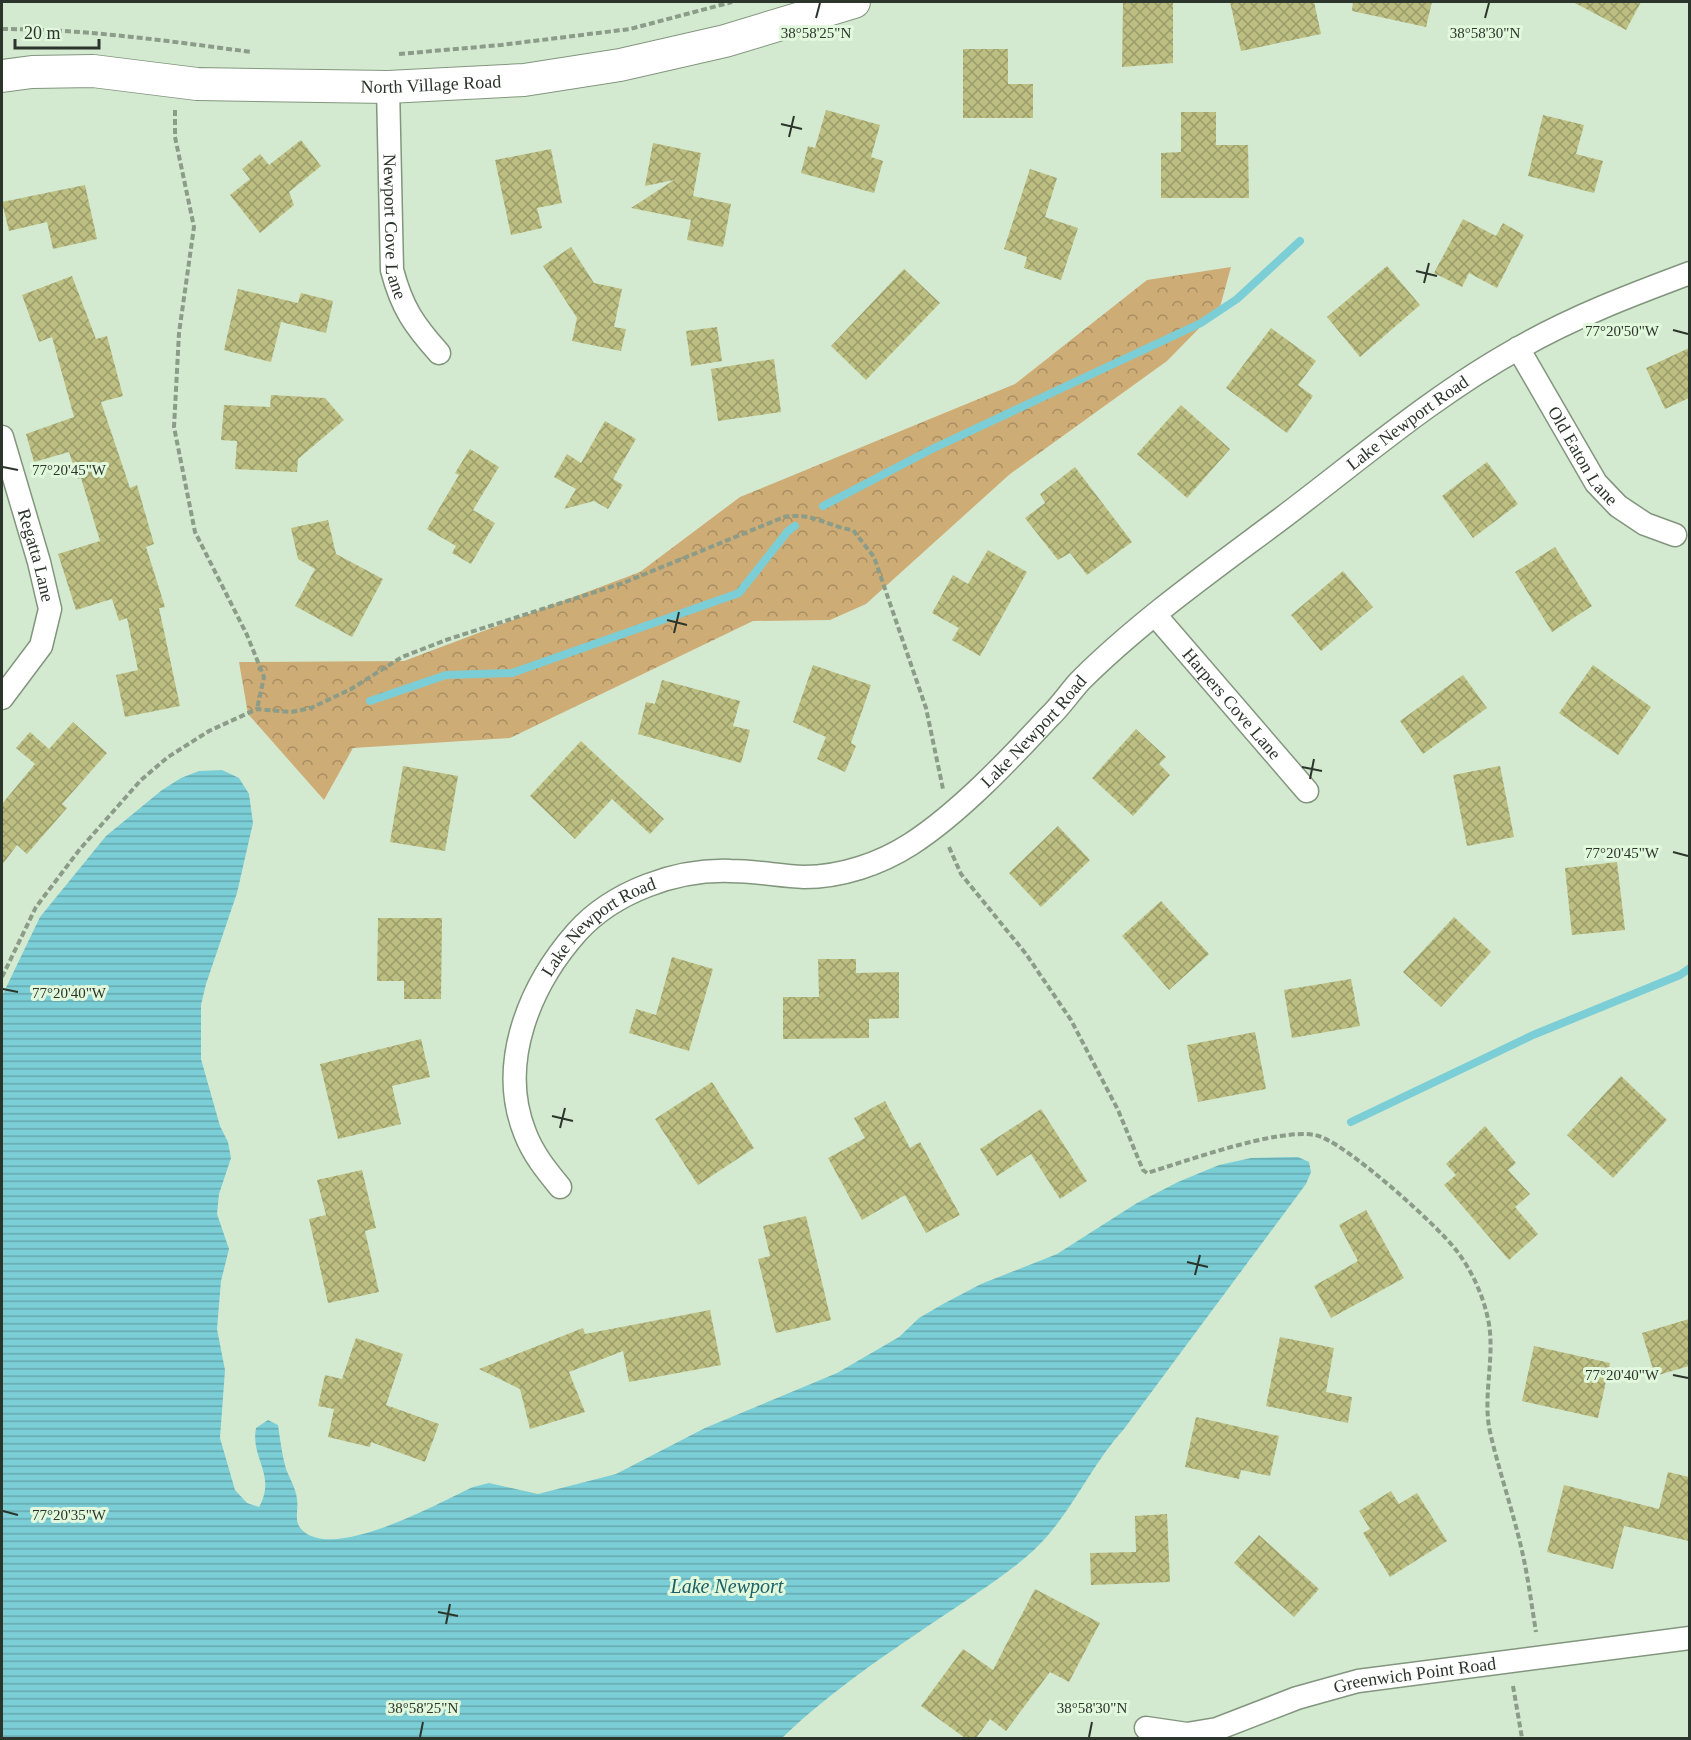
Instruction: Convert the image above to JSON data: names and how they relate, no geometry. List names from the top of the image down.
{
  "streets": {
    "street": [
      "North Village Road",
      "Newport Cove Lane",
      "Lake Newport Road",
      "Old Eaton Lane",
      "Regatta Lane",
      "Harpers Cove Lane",
      "Greenwich Point Road"
    ]
  },
  "crossings": [
    ["North Village Road", "Newport Cove Lane"],
    ["Lake Newport Road", "Old Eaton Lane"],
    ["Lake Newport Road", "Harpers Cove Lane"]
  ],
  "water": ["Lake Newport"],
  "scale_bar": "20 m",
  "coordinates": [
    "38°58'25\"N",
    "38°58'30\"N",
    "77°20'50\"W",
    "77°20'45\"W",
    "77°20'40\"W",
    "77°20'35\"W"
  ]
}
